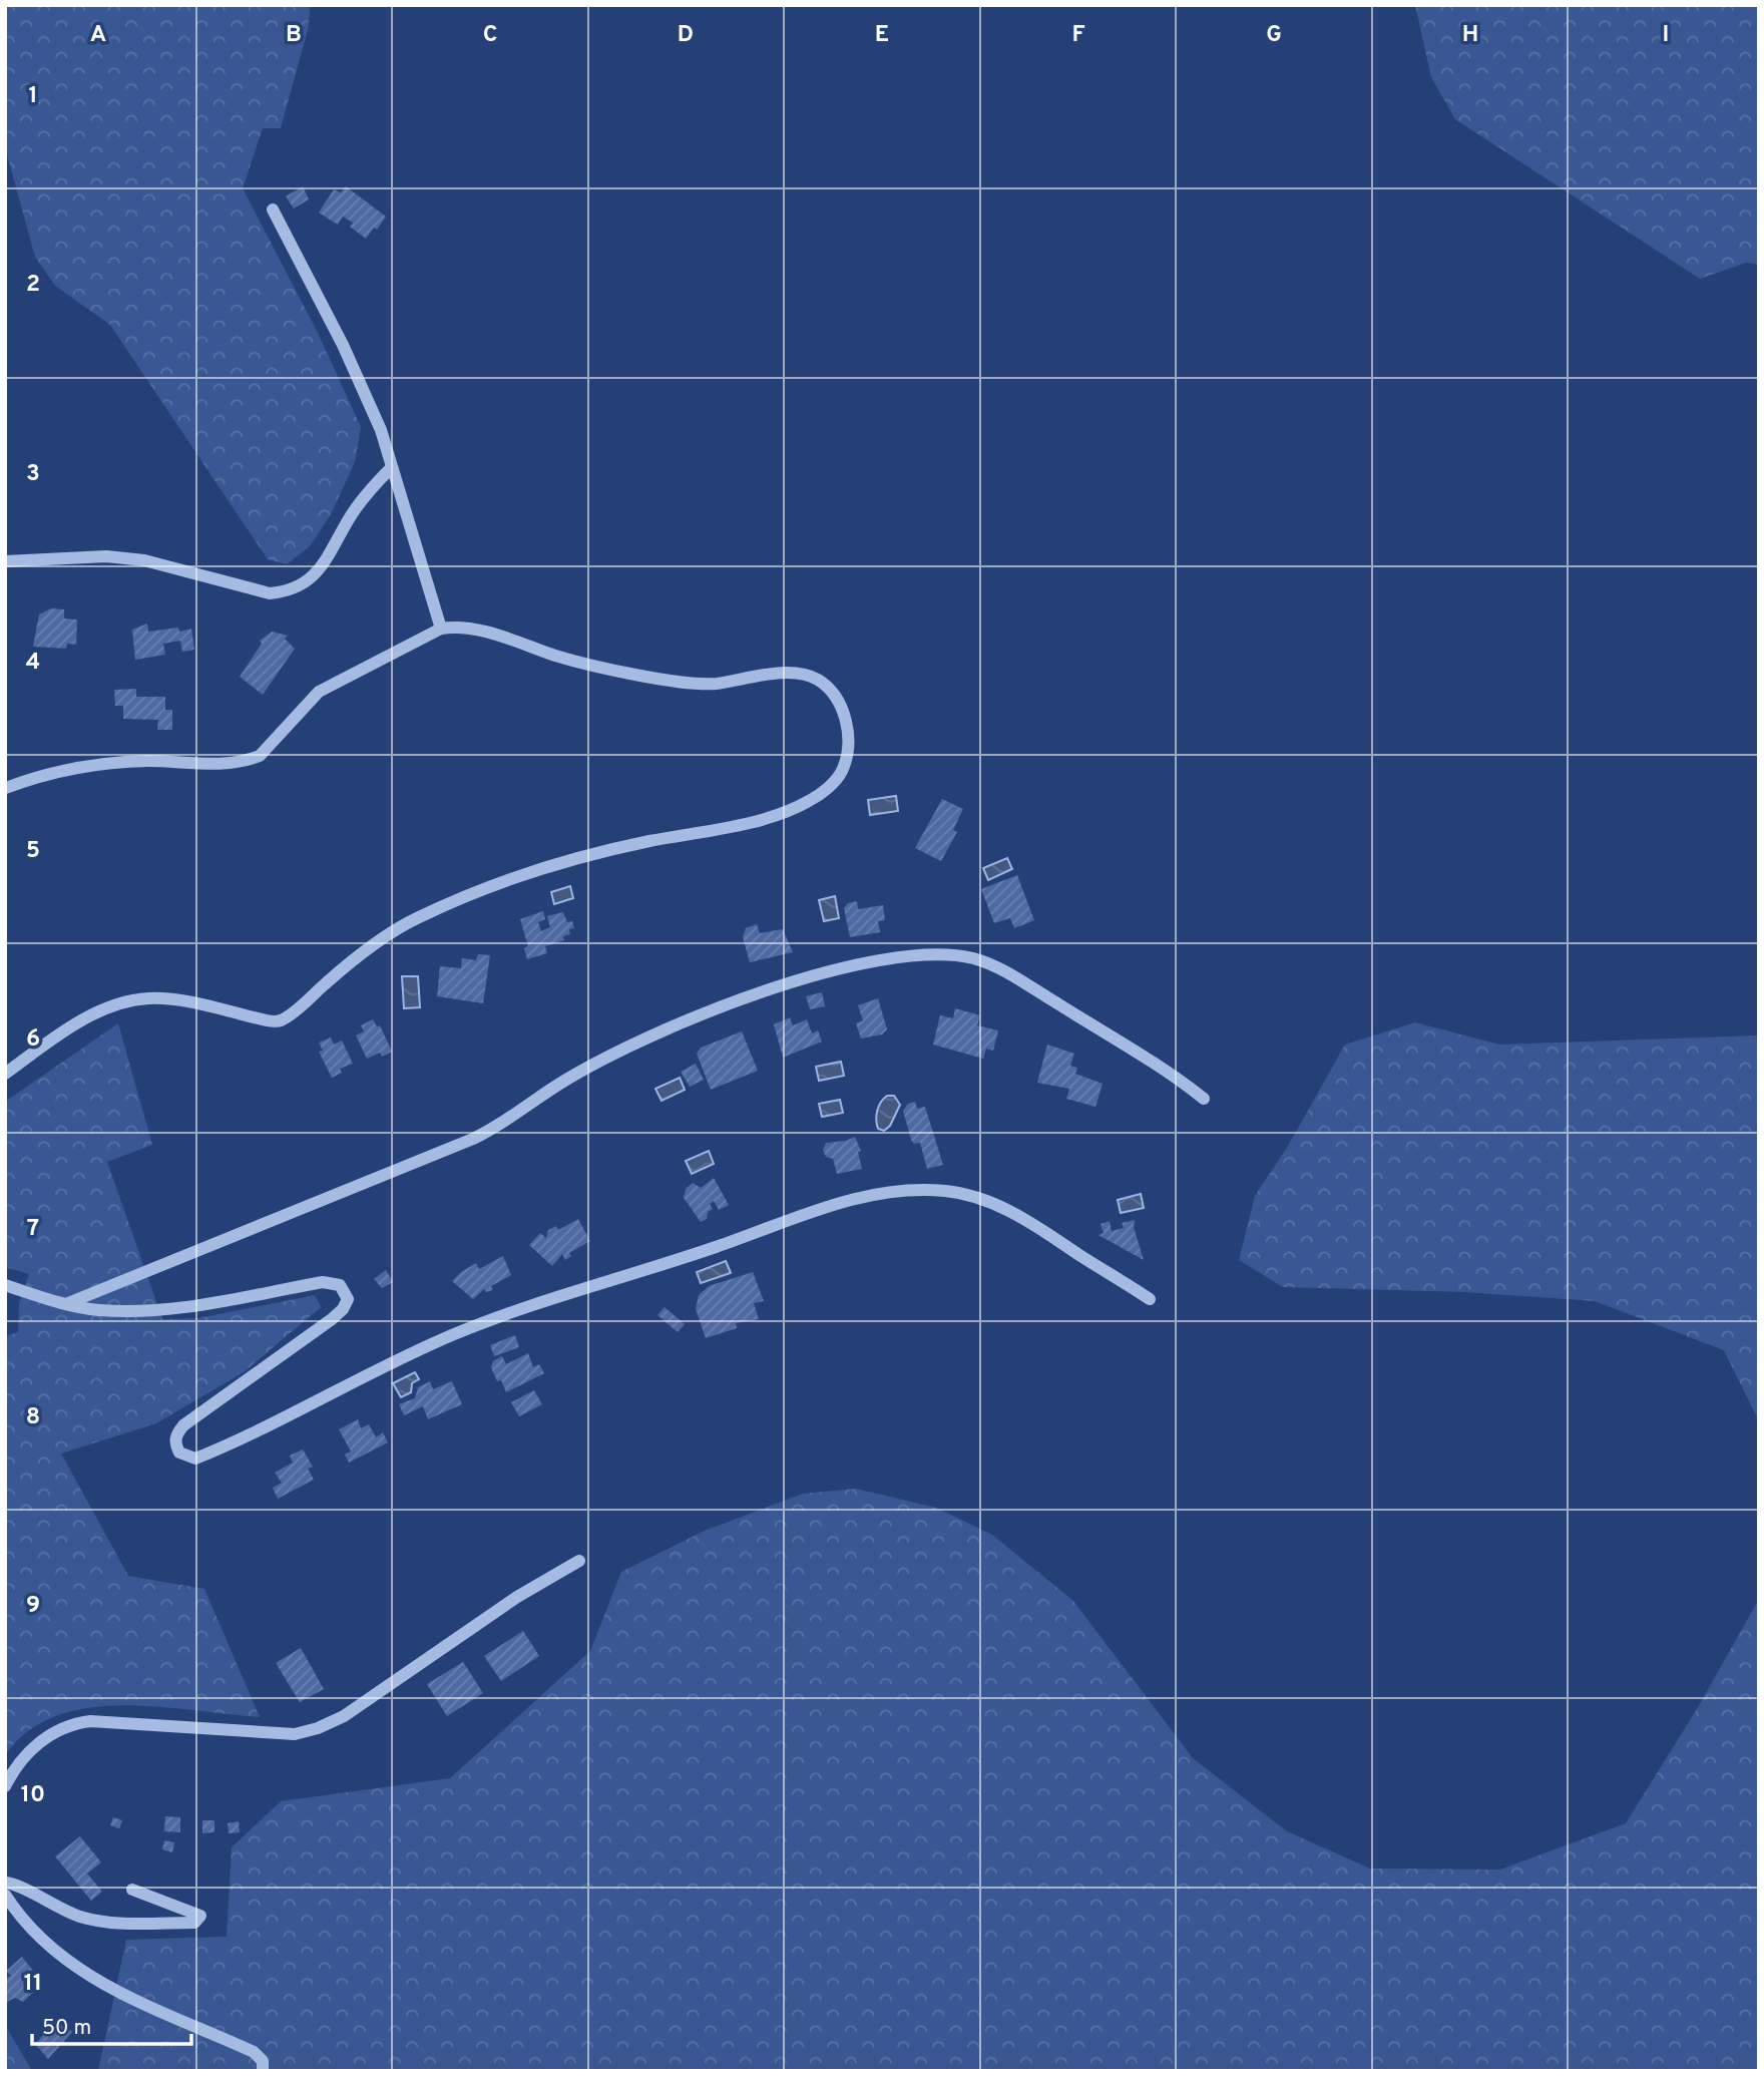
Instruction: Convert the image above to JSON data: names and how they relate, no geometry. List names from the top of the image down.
{
  "scale_bar": "50 m",
  "grid": {
    "columns": [
      "A",
      "B",
      "C",
      "D",
      "E",
      "F",
      "G",
      "H",
      "I"
    ],
    "rows": [
      "1",
      "2",
      "3",
      "4",
      "5",
      "6",
      "7",
      "8",
      "9",
      "10",
      "11"
    ]
  }
}
